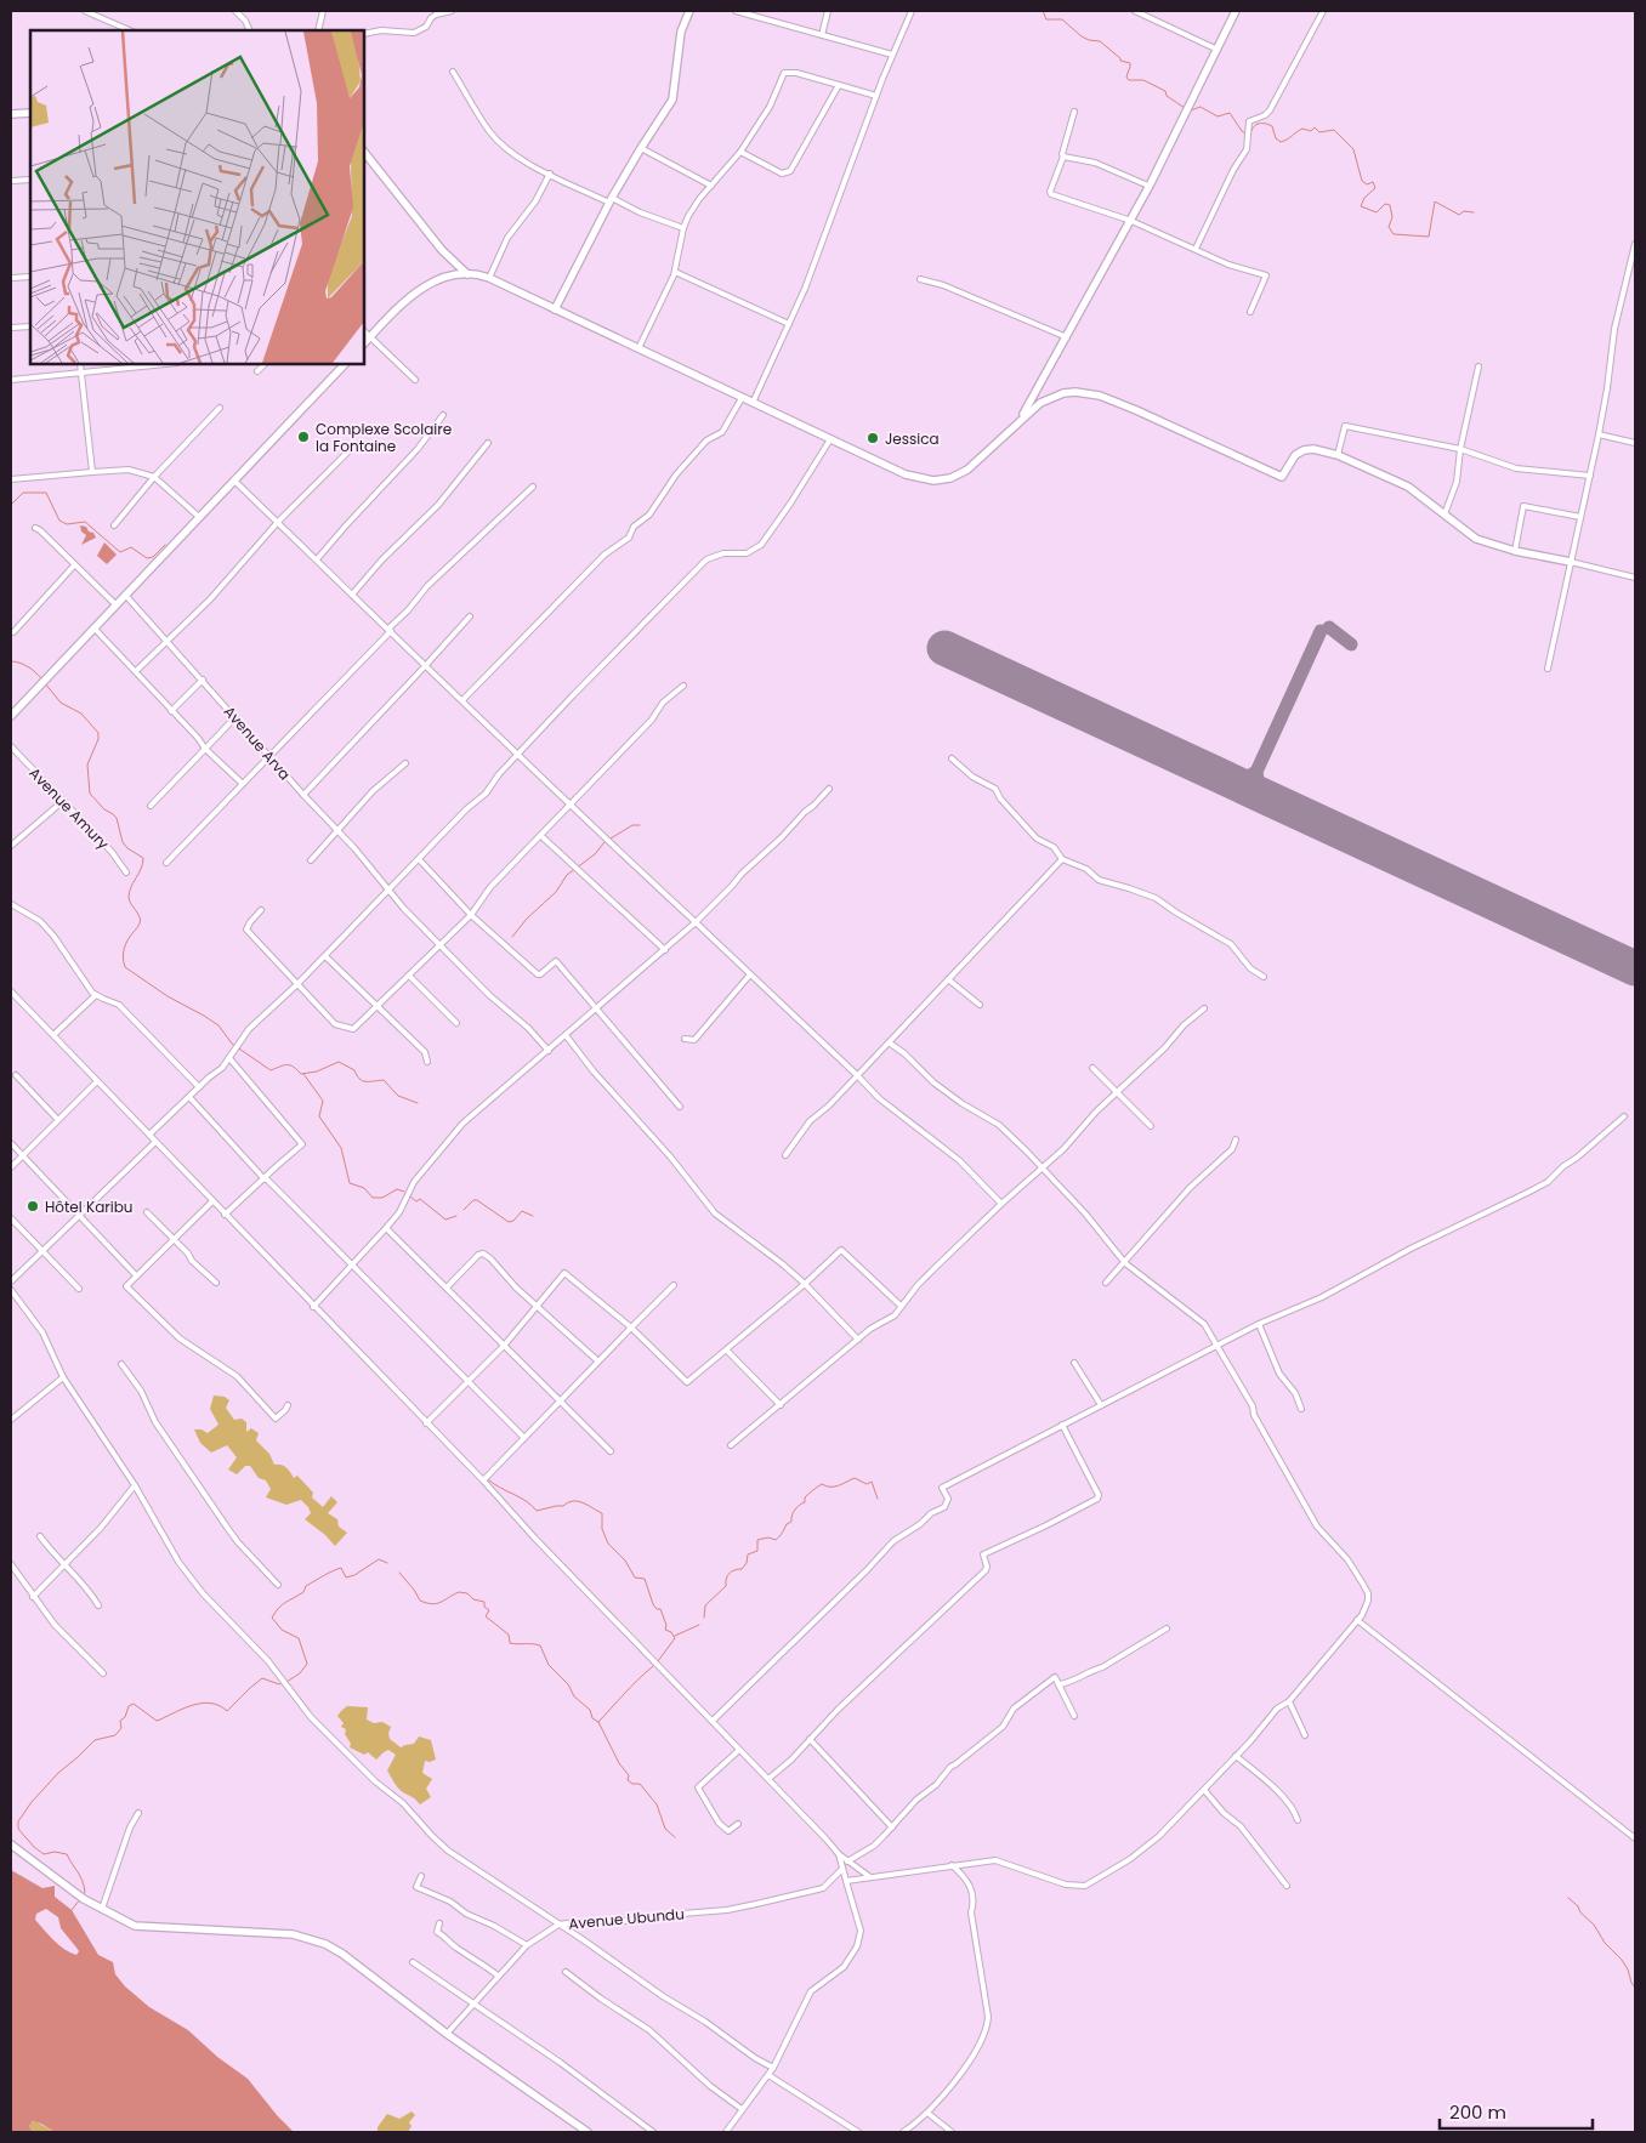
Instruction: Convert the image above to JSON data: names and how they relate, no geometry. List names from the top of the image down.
{
  "streets": {
    "street": ["Avenue Arva", "Avenue Amury", "Avenue Ubundu"]
  },
  "places": ["Complexe Scolaire la Fontaine", "Jessica", "Hôtel Karibu"],
  "scale_bar": "200 m"
}
